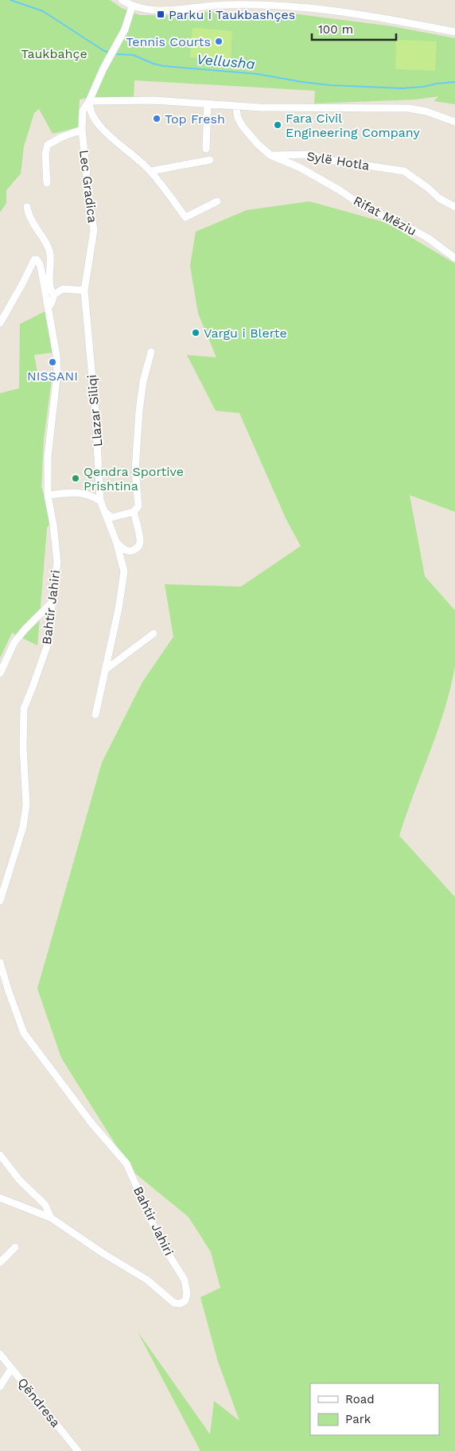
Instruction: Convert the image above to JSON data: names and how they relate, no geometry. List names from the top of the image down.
{
  "streets": {
    "street": [
      "Sylë Hotla",
      "Lec Gradica",
      "Rifat Mëziu",
      "Llazar Siliqi",
      "Bahtir Jahiri",
      "Qëndresa"
    ]
  },
  "crossings": [
    ["Sylë Hotla", "Rifat Mëziu"],
    ["Lec Gradica", "Llazar Siliqi"]
  ],
  "water": ["Vellusha"],
  "parks": ["Taukbahçe"],
  "places": {
    "transit": ["Parku i Taukbashçes"],
    "other": [
      "Tennis Courts",
      "Top Fresh",
      "Fara Civil Engineering Company",
      "Vargu i Blerte",
      "NISSANI",
      "Qendra Sportive Prishtina"
    ]
  },
  "legend": ["Road", "Park"],
  "scale_bar": "100 m"
}
